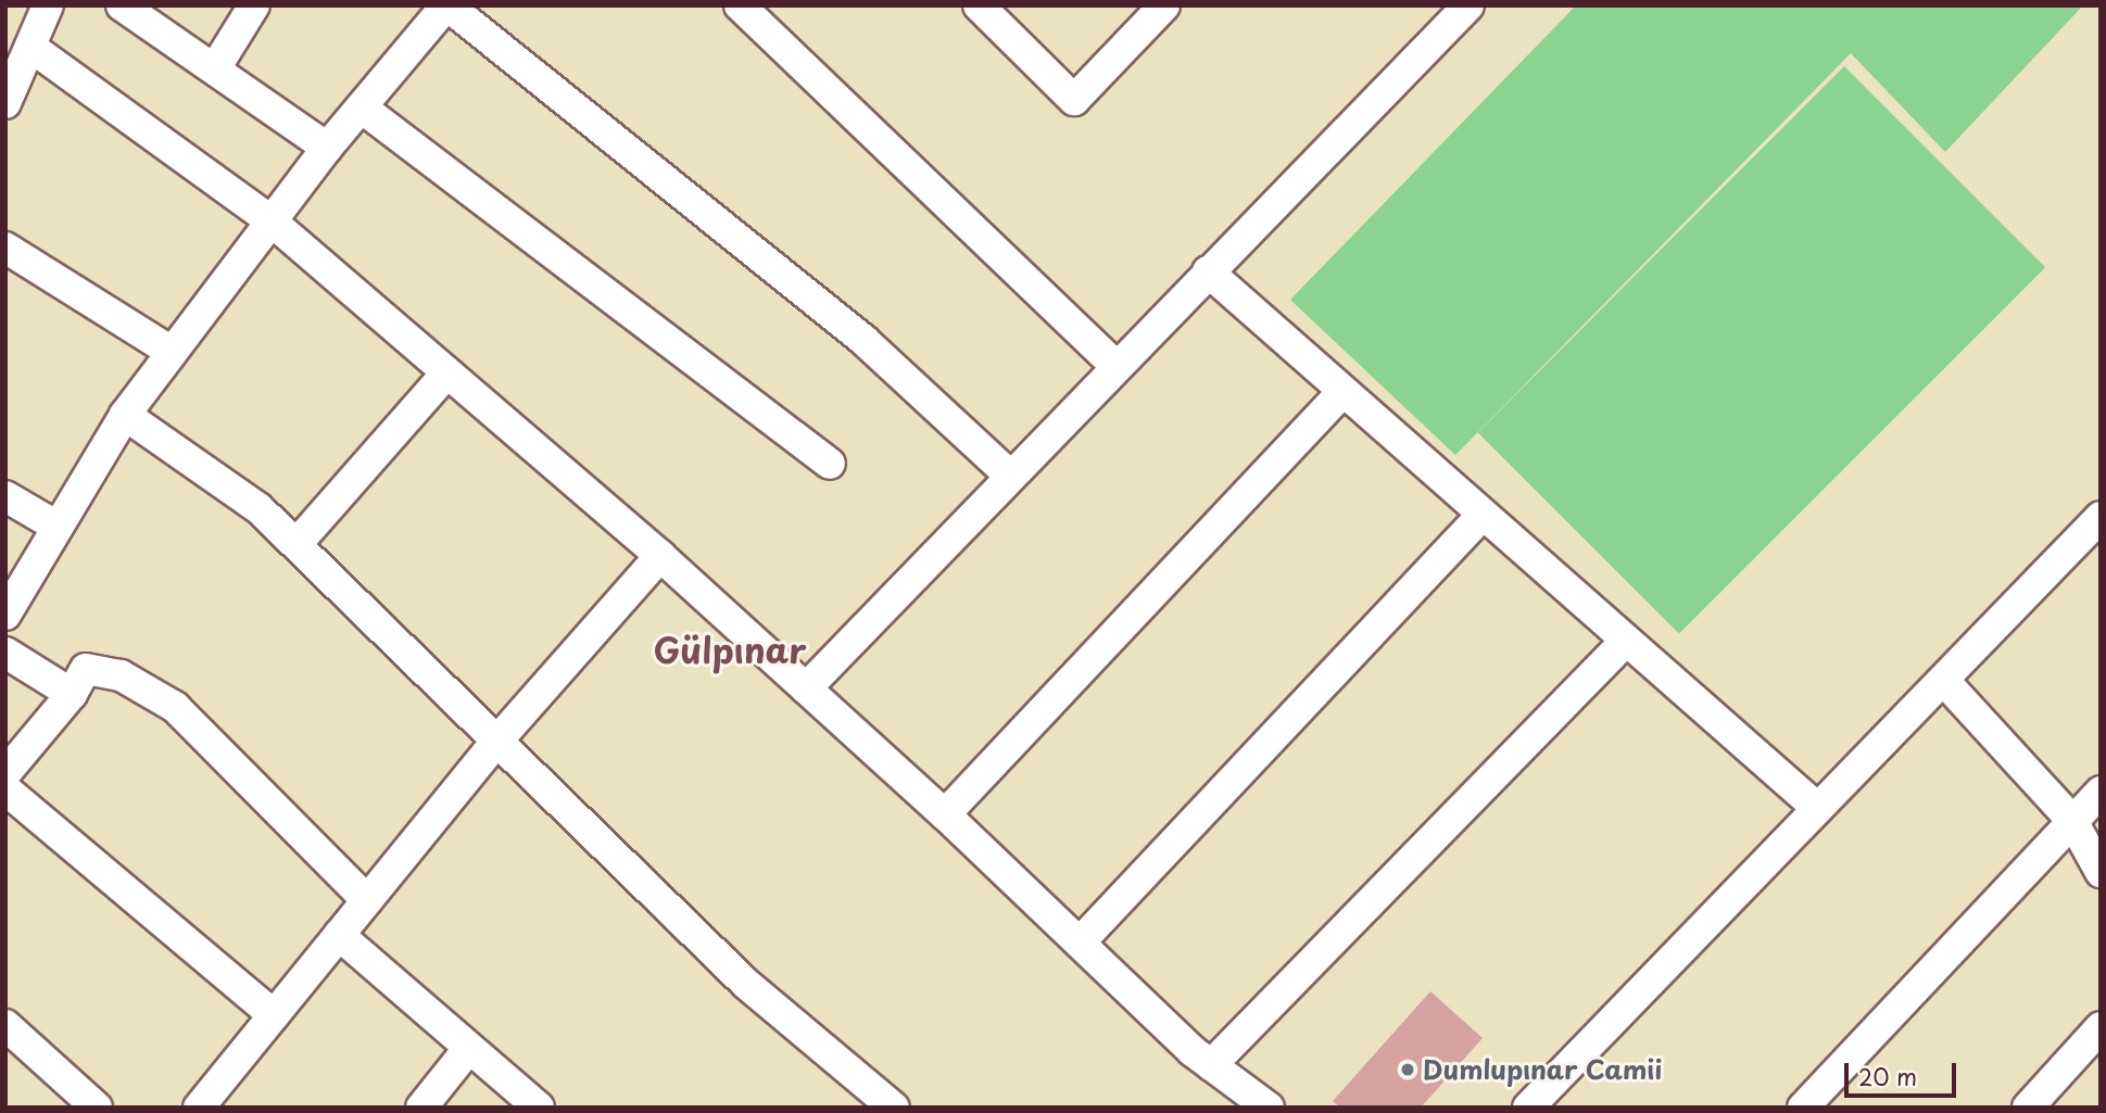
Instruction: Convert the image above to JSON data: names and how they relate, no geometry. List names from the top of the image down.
{
  "districts": ["Gülpınar"],
  "places": ["Dumlupınar Camii"],
  "scale_bar": "20 m"
}
